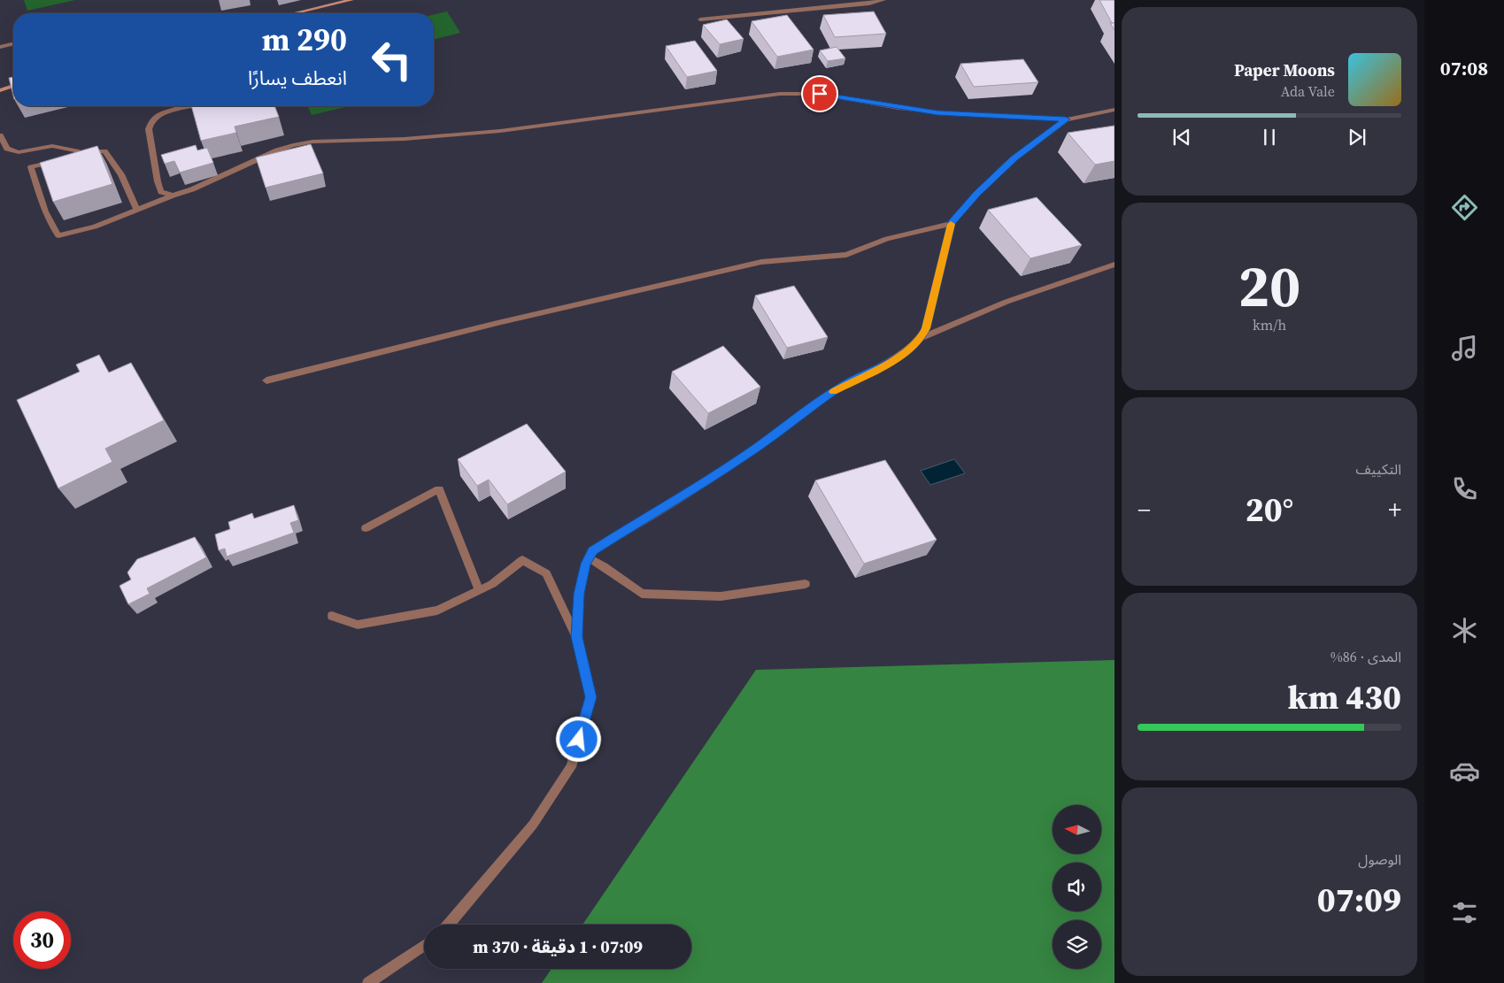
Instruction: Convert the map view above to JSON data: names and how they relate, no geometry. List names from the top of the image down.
{
  "north": "left",
  "page": {
    "tabs": "07:08",
    "turn": ["290 m", "انعطف يسارًا"],
    "song": ["Paper Moons", "Ada Vale"],
    "tile": [
      ["20", "km/h"],
      "التكييف",
      ["المدى · 86%", "430 km"],
      ["الوصول", "07:09"]
    ],
    "heat": ["−", "20°", "+"],
    "limit": "30",
    "trip": "07:09 · 1 دقيقة · 370 m"
  }
}
